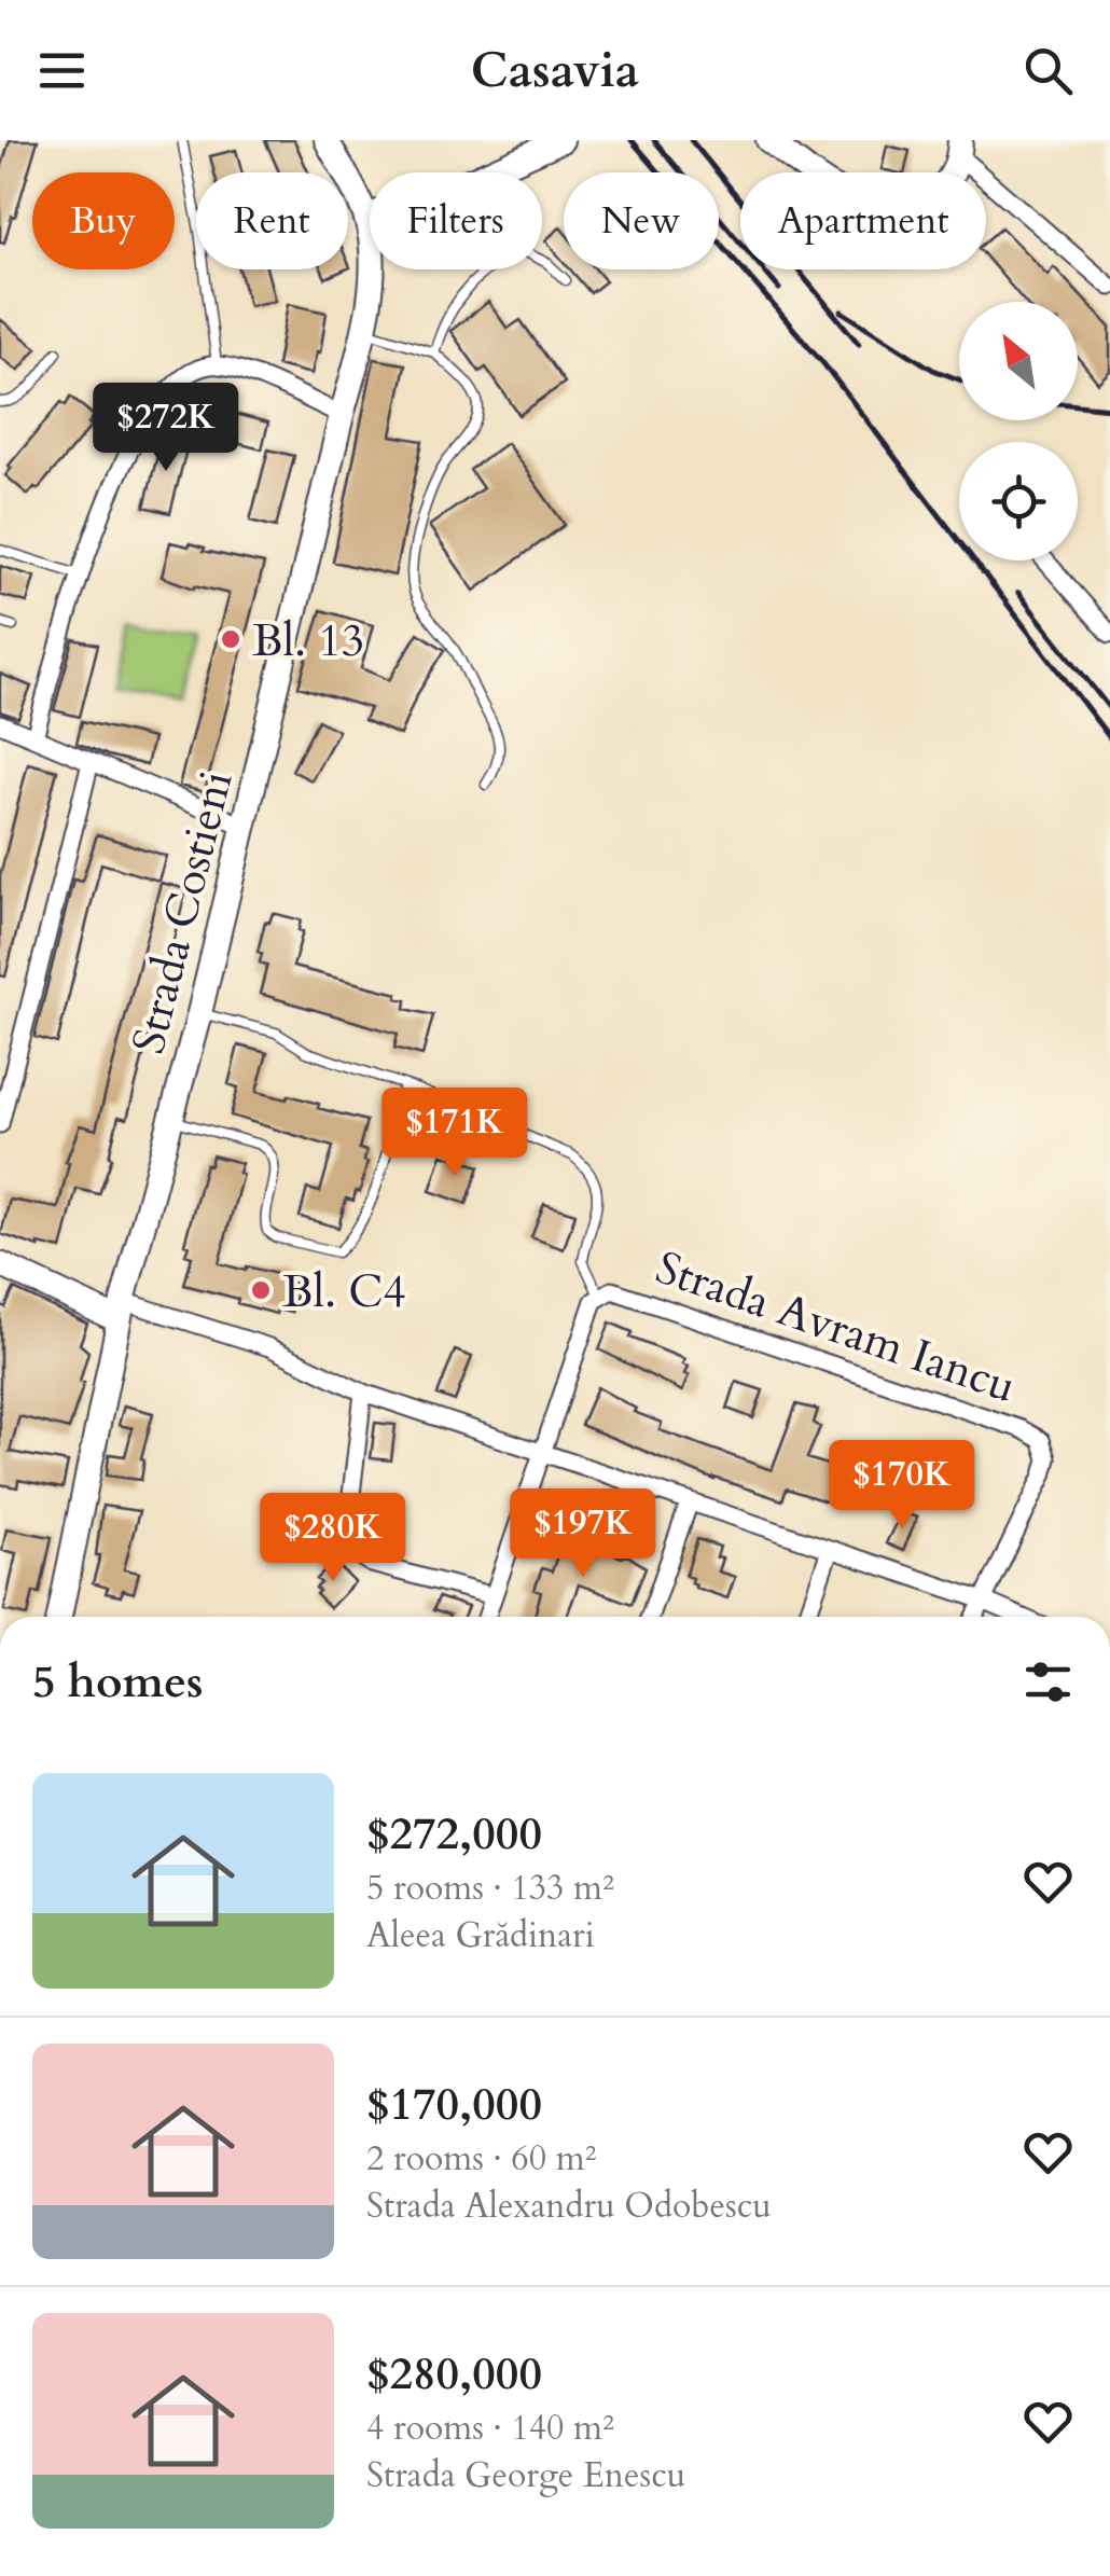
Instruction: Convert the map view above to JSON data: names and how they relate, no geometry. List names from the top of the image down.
{
  "streets": {
    "street": ["Strada Costieni", "Strada Avram Iancu"]
  },
  "places": ["Bl. 13", "Bl. C4"],
  "north": "top left",
  "page": {
    "header": "Casavia",
    "chip": [
      "Buy",
      "Rent",
      "Filters",
      "New",
      "Apartment"
    ],
    "price": [
      "$272K",
      "$171K",
      "$170K",
      "$197K",
      "$280K"
    ],
    "heading": "5 homes",
    "list": [
      {
        "name": "$272,000",
        "note": "5 rooms · 133 m² · Aleea Grădinari"
      },
      {
        "name": "$170,000",
        "note": "2 rooms · 60 m² · Strada Alexandru Odobescu"
      },
      {
        "name": "$280,000",
        "note": "4 rooms · 140 m² · Strada George Enescu"
      }
    ]
  }
}
